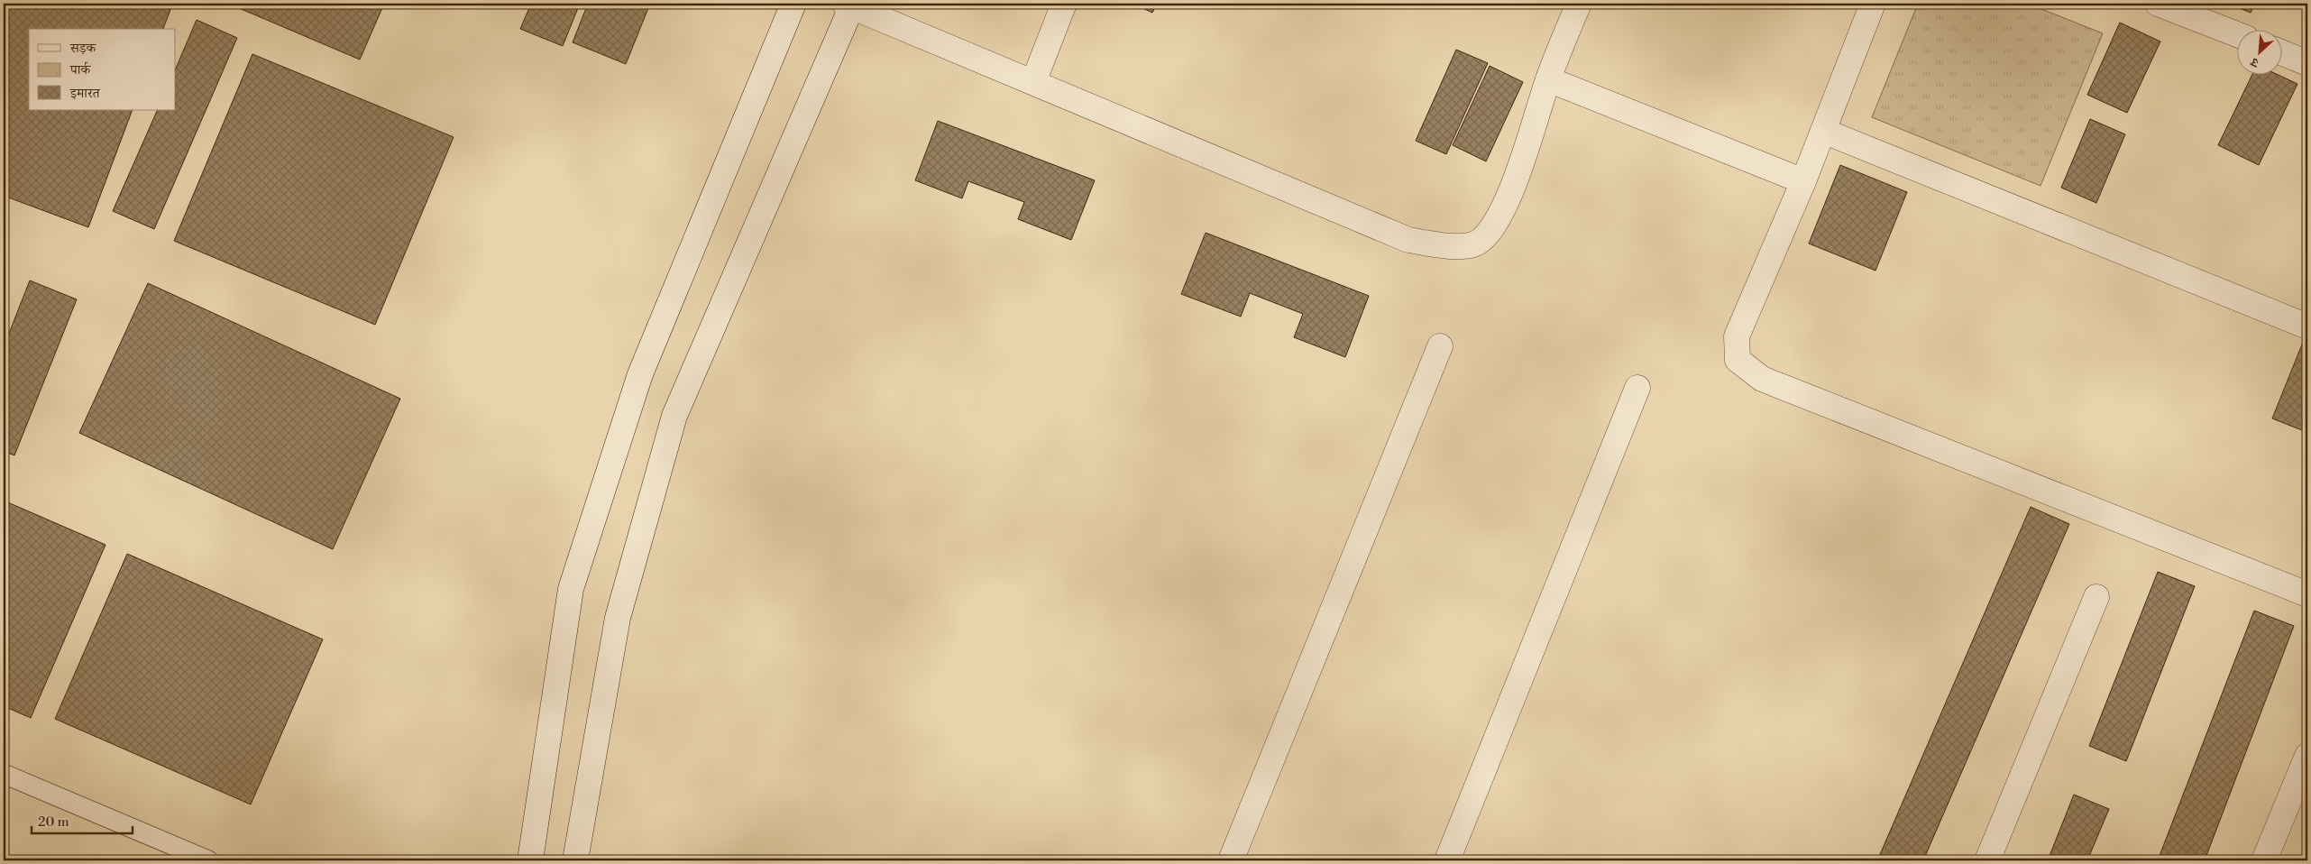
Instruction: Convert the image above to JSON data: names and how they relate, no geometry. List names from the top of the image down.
{
  "legend": ["सड़क", "पार्क", "इमारत"],
  "scale_bar": "20 m",
  "north": "bottom left"
}
